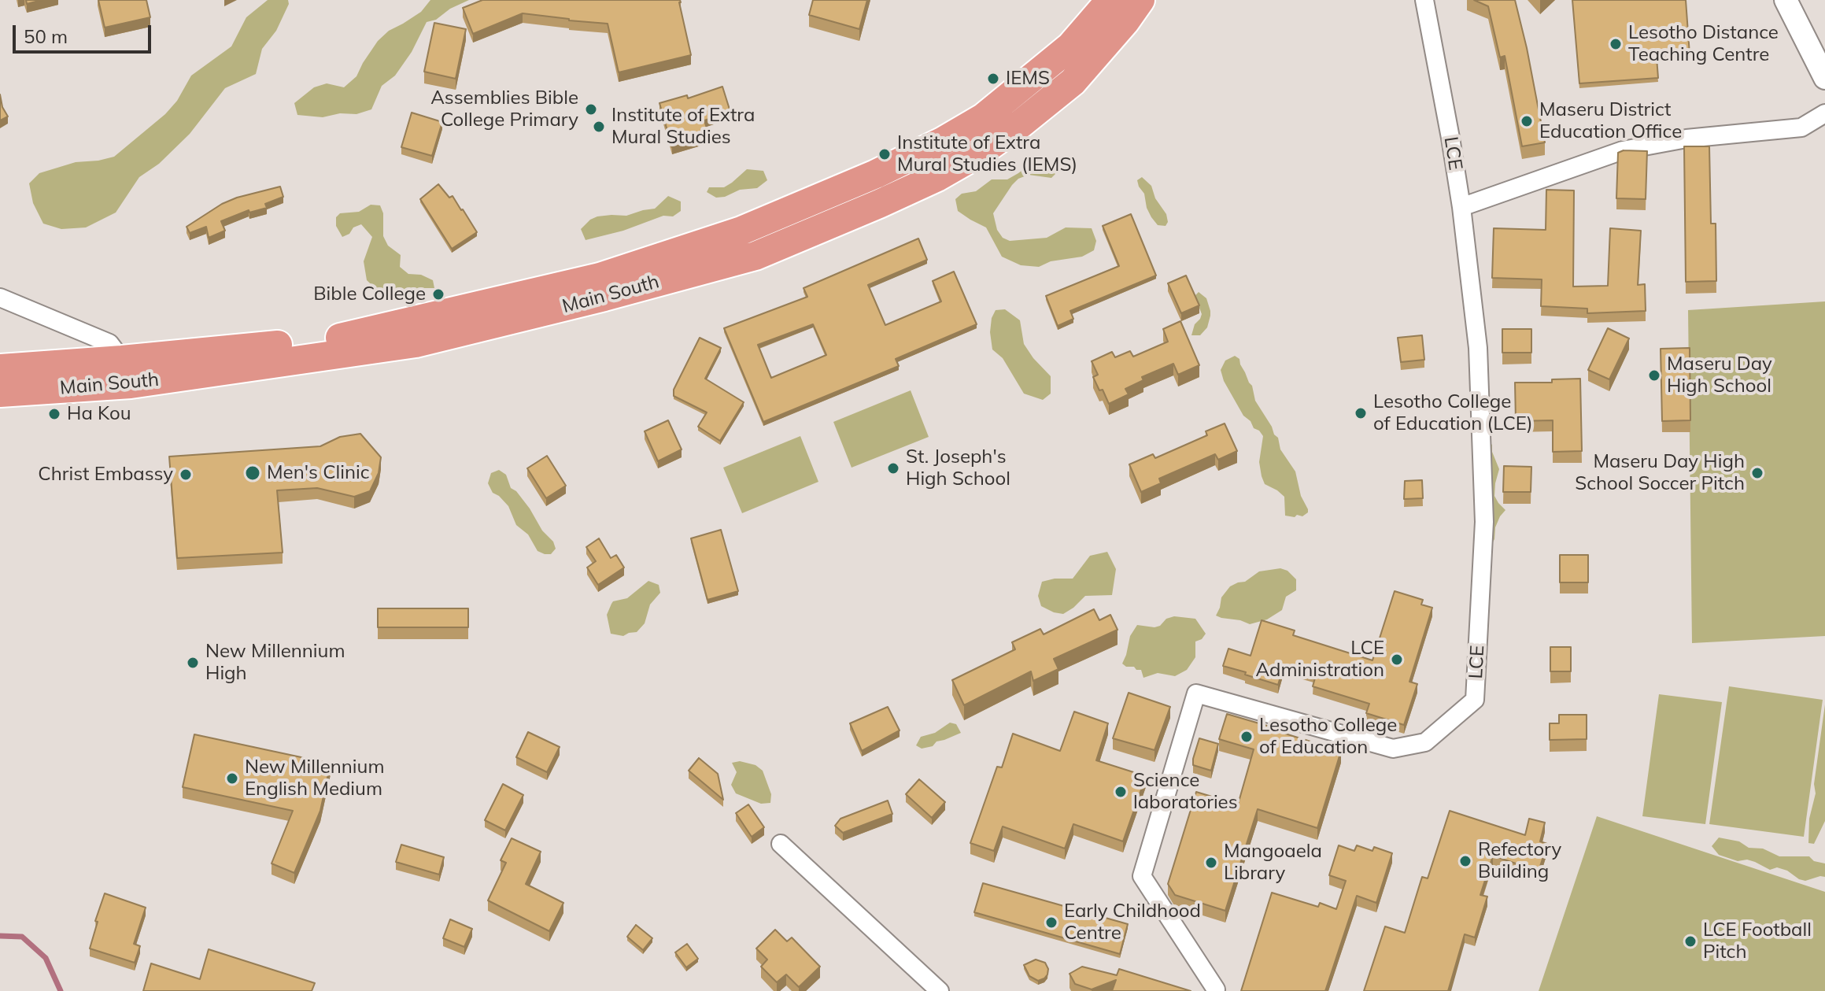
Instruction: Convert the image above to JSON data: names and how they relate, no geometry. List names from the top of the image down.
{
  "streets": {
    "highway": ["Main South"],
    "street": ["LCE"]
  },
  "places": [
    "Lesotho Distance Teaching Centre",
    "IEMS",
    "Assemblies Bible College Primary",
    "Maseru District Education Office",
    "Institute of Extra Mural Studies",
    "Institute of Extra Mural Studies (IEMS)",
    "Bible College",
    "Maseru Day High School",
    "Lesotho College of Education (LCE)",
    "Ha Kou",
    "St. Joseph's High School",
    "Men's Clinic",
    "Maseru Day High School Soccer Pitch",
    "Christ Embassy",
    "LCE Administration",
    "New Millennium High",
    "Lesotho College of Education",
    "New Millennium English Medium",
    "Science laboratories",
    "Refectory Building",
    "Mangoaela Library",
    "Early Childhood Centre",
    "LCE Football Pitch"
  ],
  "scale_bar": "50 m"
}
